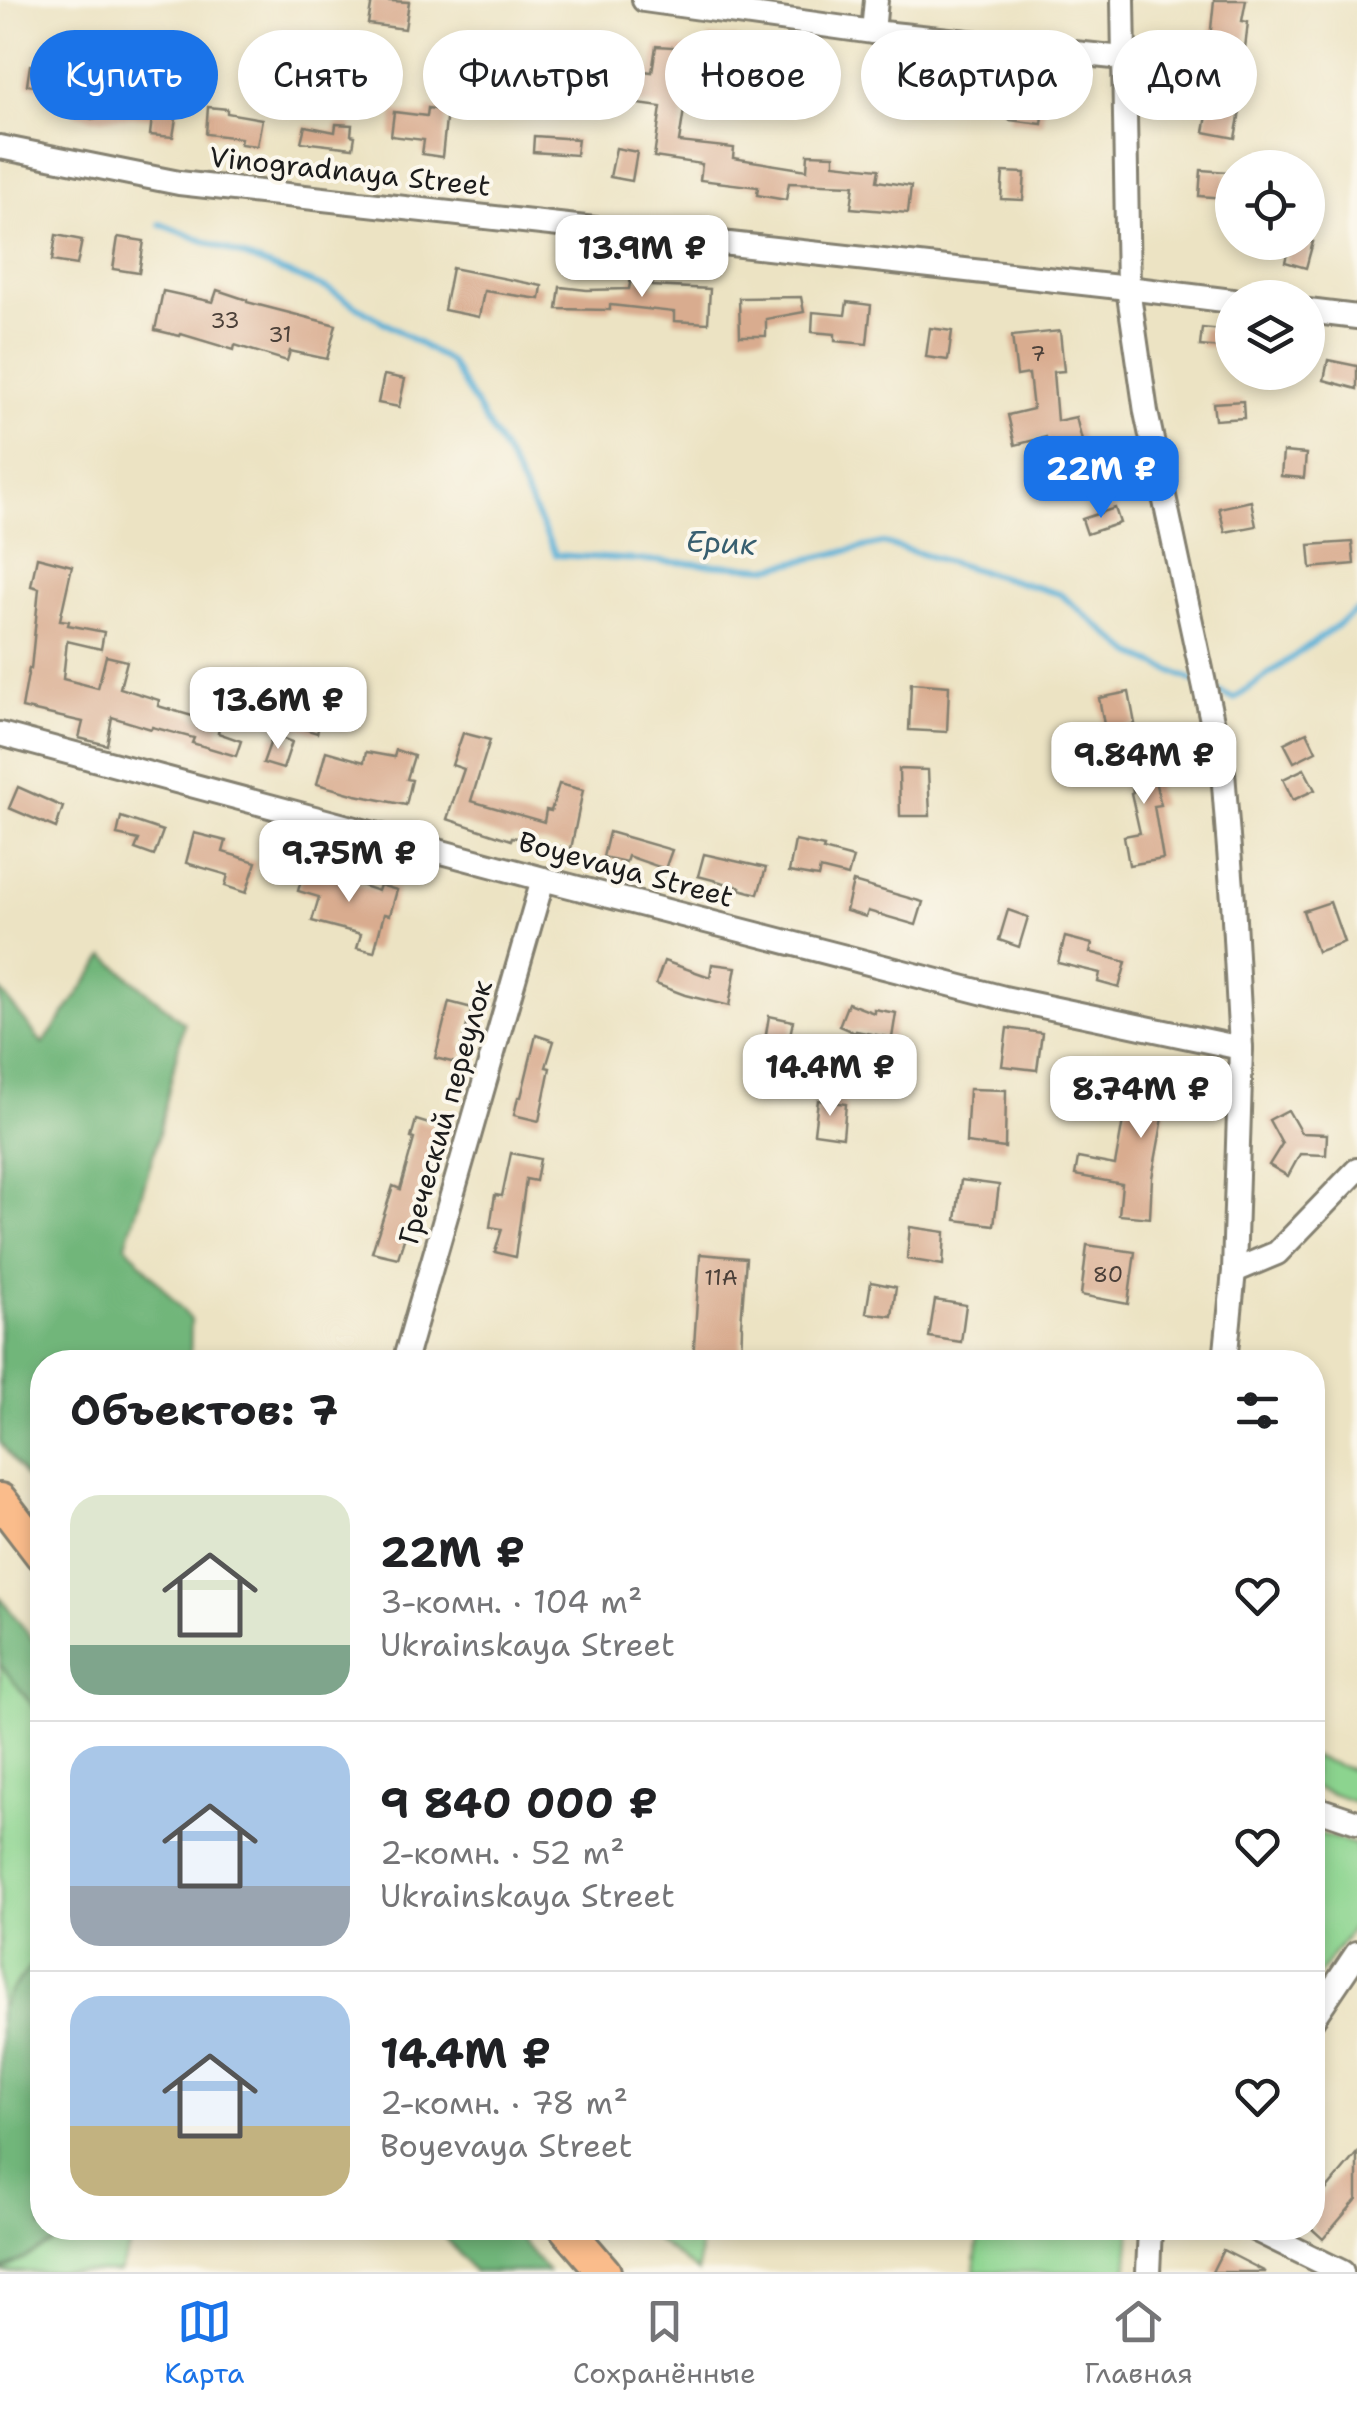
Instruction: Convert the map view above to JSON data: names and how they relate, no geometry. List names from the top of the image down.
{
  "streets": {
    "street": ["Vinogradnaya Street", "Boyevaya Street", "Греческий переулок"]
  },
  "crossings": [
    ["Boyevaya Street", "Греческий переулок"]
  ],
  "water": ["Ерик"],
  "house_numbers": [
    "33",
    "31",
    "7",
    "80",
    "11А"
  ],
  "page": {
    "chip": [
      "Купить",
      "Снять",
      "Фильтры",
      "Новое",
      "Квартира",
      "Дом"
    ],
    "price": [
      "13.9M ₽",
      "22M ₽",
      "13.6M ₽",
      "9.84M ₽",
      "9.75M ₽",
      "14.4M ₽",
      "8.74M ₽"
    ],
    "heading": "Объектов: 7",
    "list": [
      {
        "name": "22M ₽",
        "note": "3-комн. · 104 m² · Ukrainskaya Street"
      },
      {
        "name": "9 840 000 ₽",
        "note": "2-комн. · 52 m² · Ukrainskaya Street"
      },
      {
        "name": "14.4M ₽",
        "note": "2-комн. · 78 m² · Boyevaya Street"
      }
    ],
    "tabs": ["Карта", "Сохранённые", "Главная"]
  }
}
